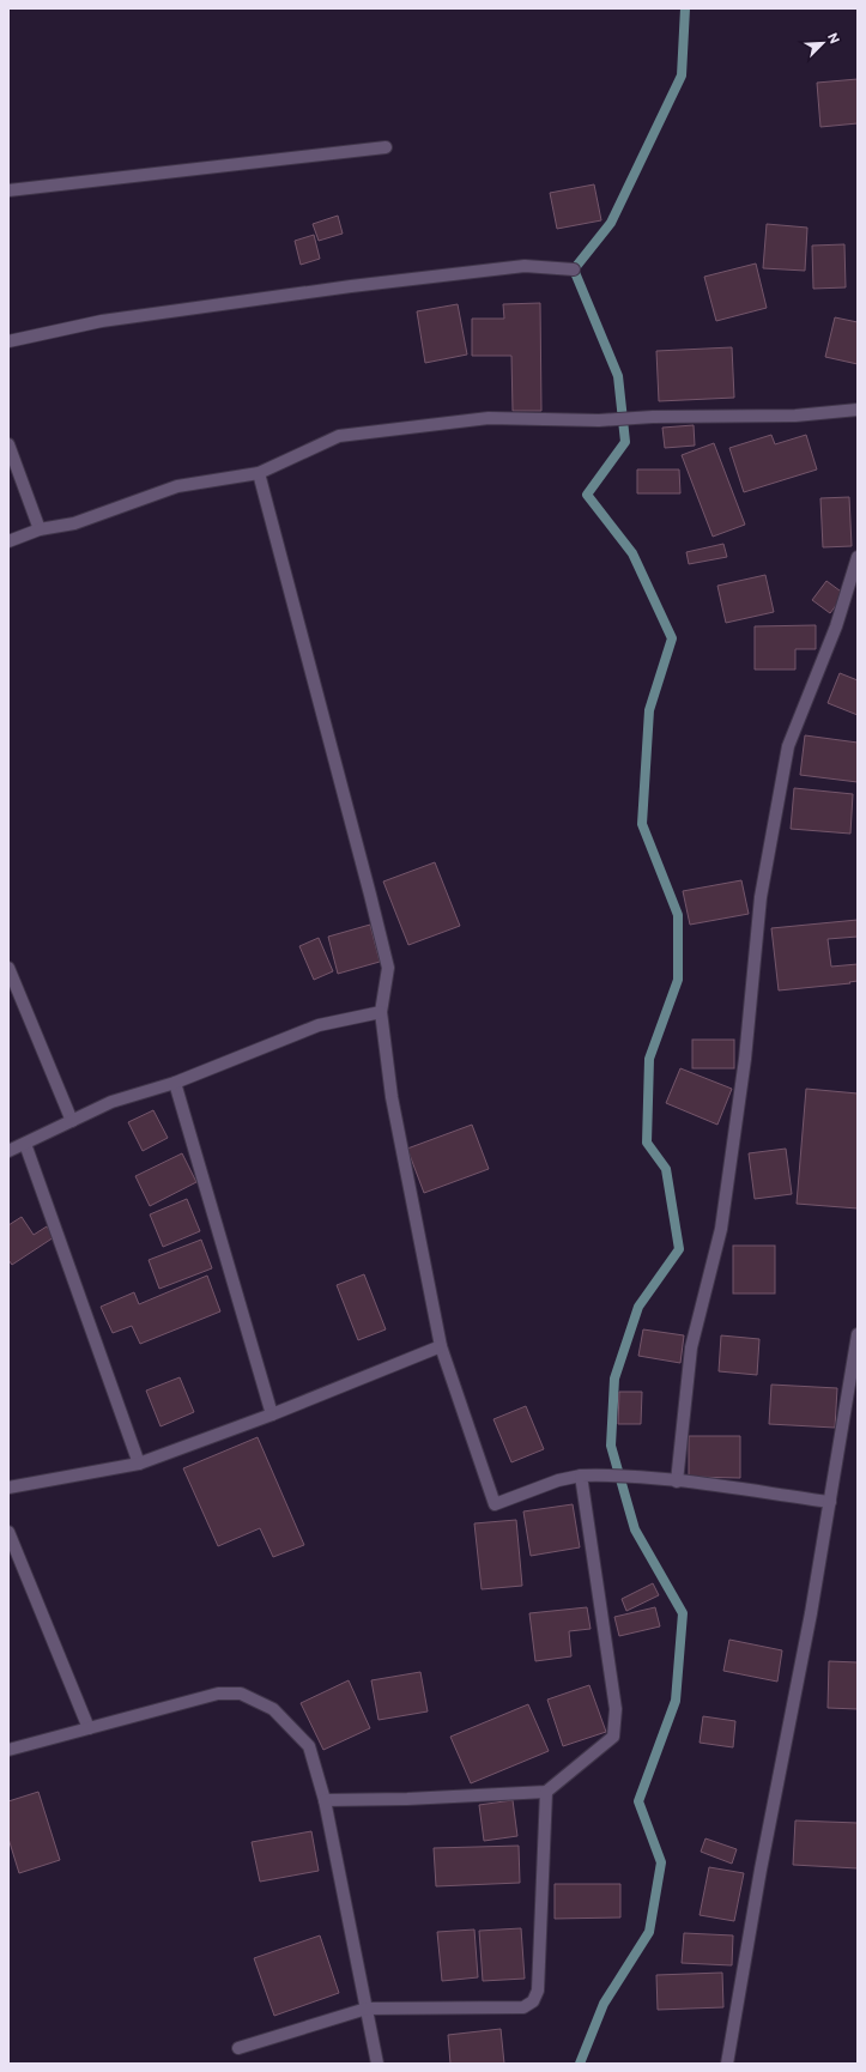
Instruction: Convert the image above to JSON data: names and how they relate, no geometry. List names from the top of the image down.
{
  "north": "top right"
}
